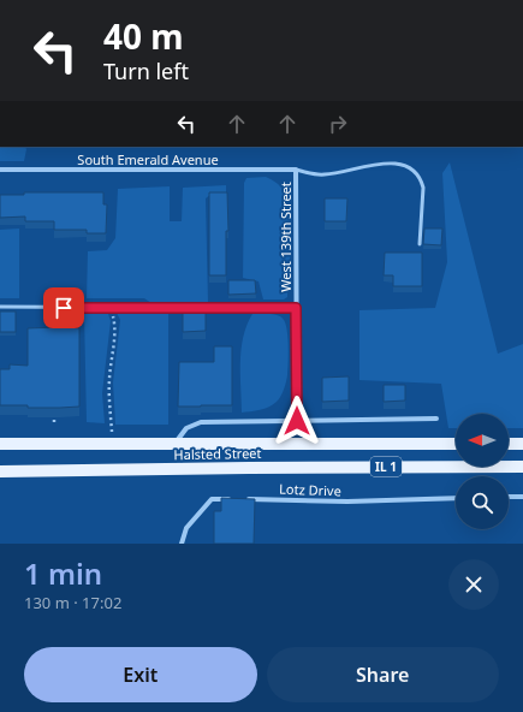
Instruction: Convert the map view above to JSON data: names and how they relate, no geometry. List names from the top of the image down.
{
  "streets": {
    "main road": ["Halsted Street", "IL 1"],
    "street": ["South Emerald Avenue", "West 139th Street", "Lotz Drive"]
  },
  "crossings": [
    ["South Emerald Avenue", "West 139th Street"],
    ["West 139th Street", "Halsted Street"]
  ],
  "north": "left",
  "page": {
    "turn": ["40 m", "Turn left"],
    "heading": ["1 min", "130 m · 17:02"],
    "buttons": ["Exit", "Share"]
  }
}
